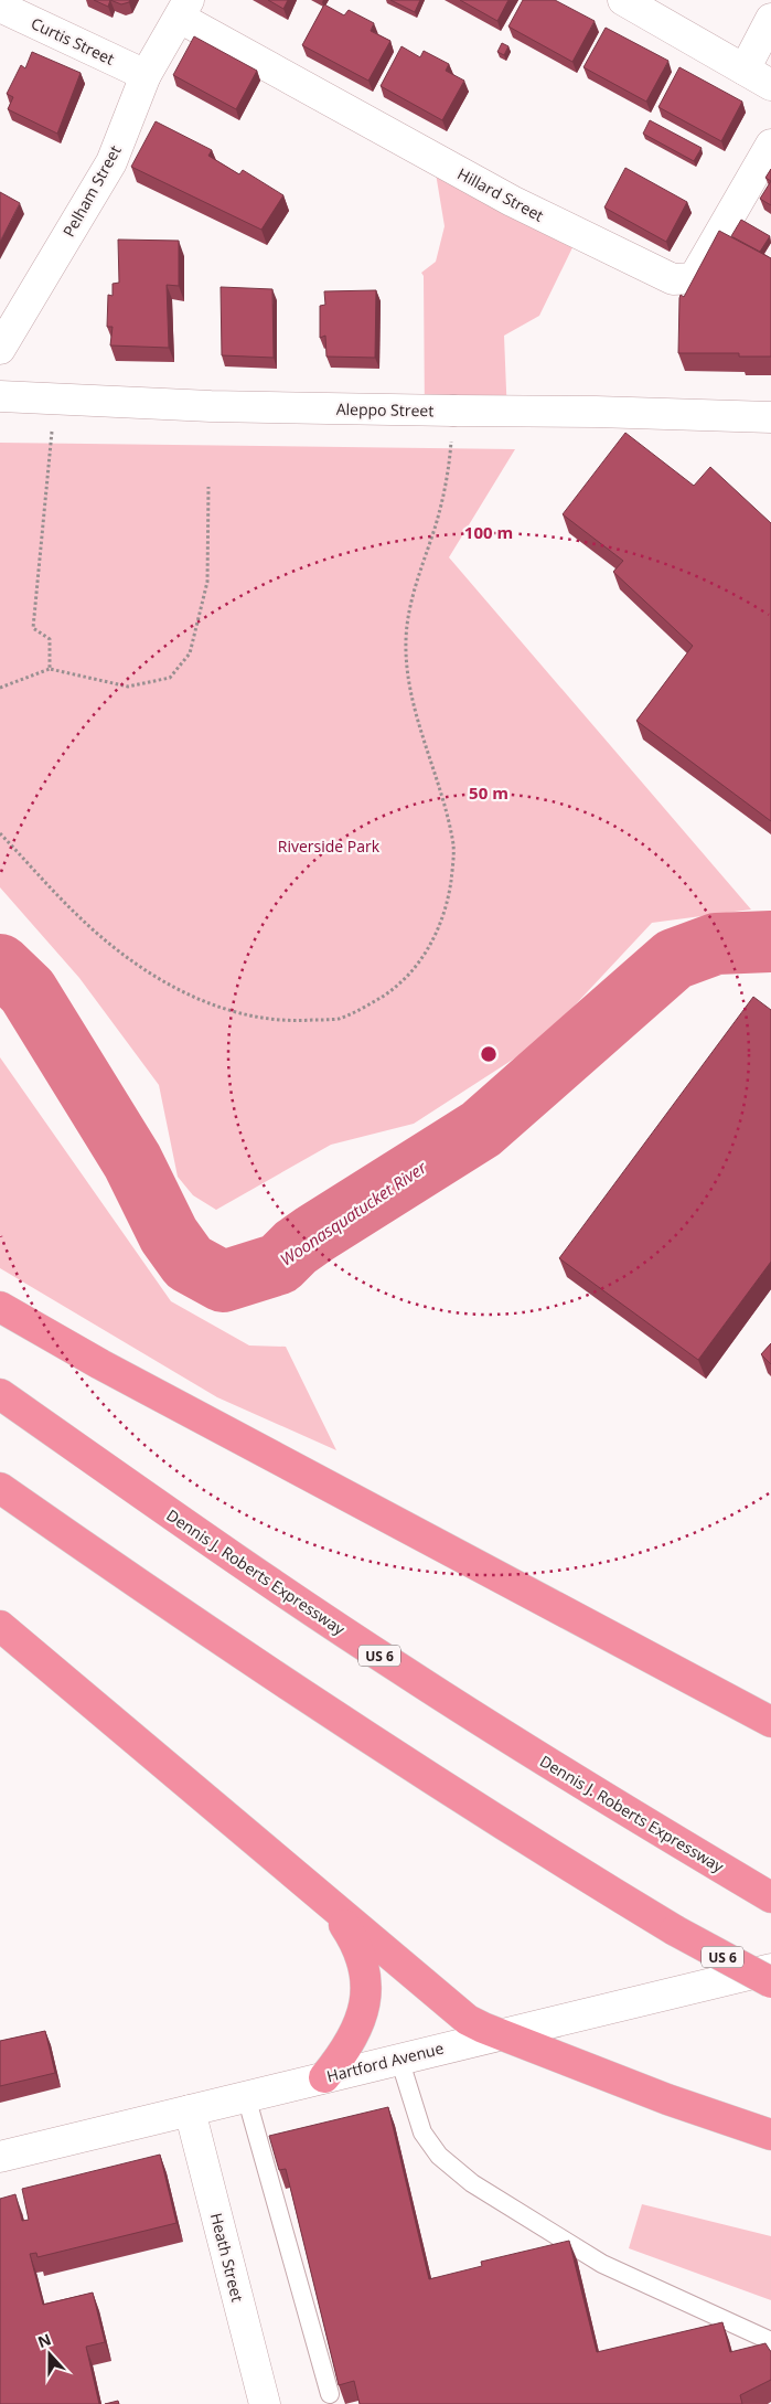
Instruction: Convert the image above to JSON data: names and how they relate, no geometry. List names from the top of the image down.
{
  "streets": {
    "highway": ["Dennis J. Roberts Expressway", "US 6"],
    "street": [
      "Curtis Street",
      "Pelham Street",
      "Hillard Street",
      "Aleppo Street",
      "Hartford Avenue",
      "Heath Street"
    ]
  },
  "crossings": [
    ["Curtis Street", "Pelham Street"],
    ["Pelham Street", "Hillard Street"],
    ["Hartford Avenue", "Heath Street"]
  ],
  "water": ["Woonasquatucket River"],
  "parks": ["Riverside Park"],
  "north": "top",
  "rings": ["100 m", "50 m"]
}
